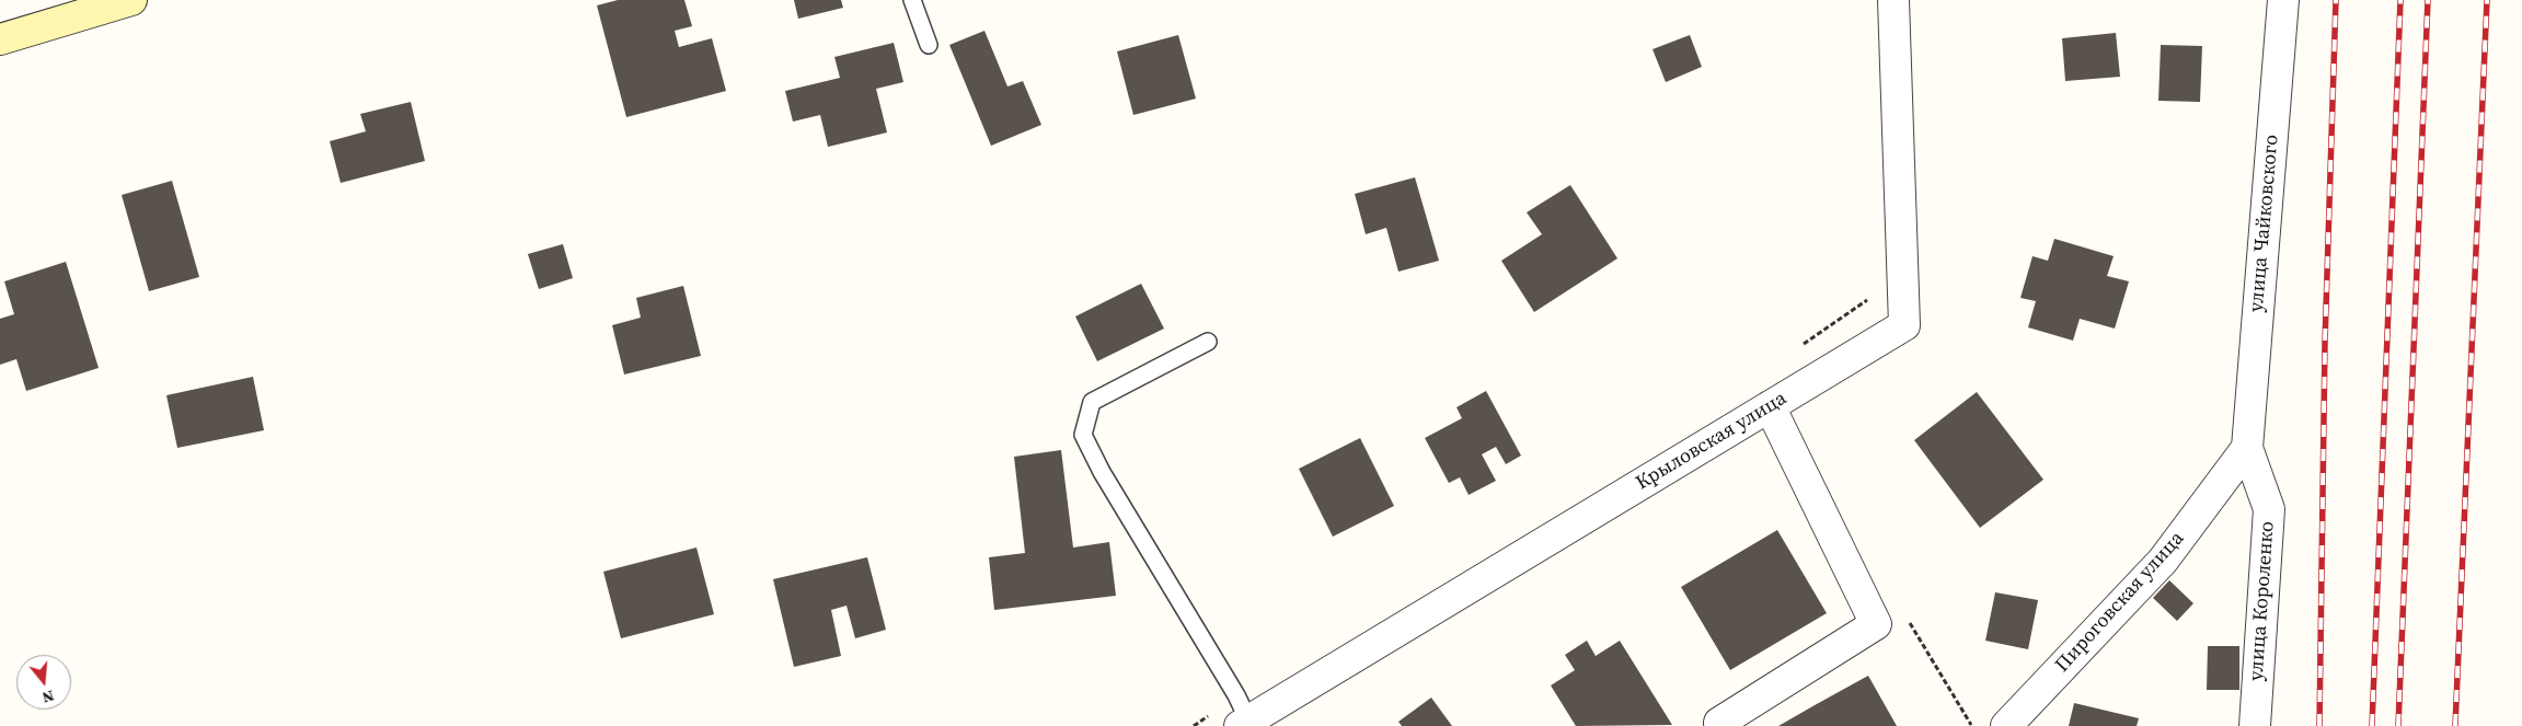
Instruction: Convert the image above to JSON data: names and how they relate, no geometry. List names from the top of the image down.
{
  "streets": {
    "street": [
      "улица Чайковского",
      "Крыловская улица",
      "улица Короленко",
      "Пироговская улица"
    ]
  },
  "crossings": [
    ["улица Чайковского", "улица Короленко"],
    ["улица Чайковского", "Пироговская улица"],
    ["улица Короленко", "Пироговская улица"]
  ],
  "north": "bottom"
}
